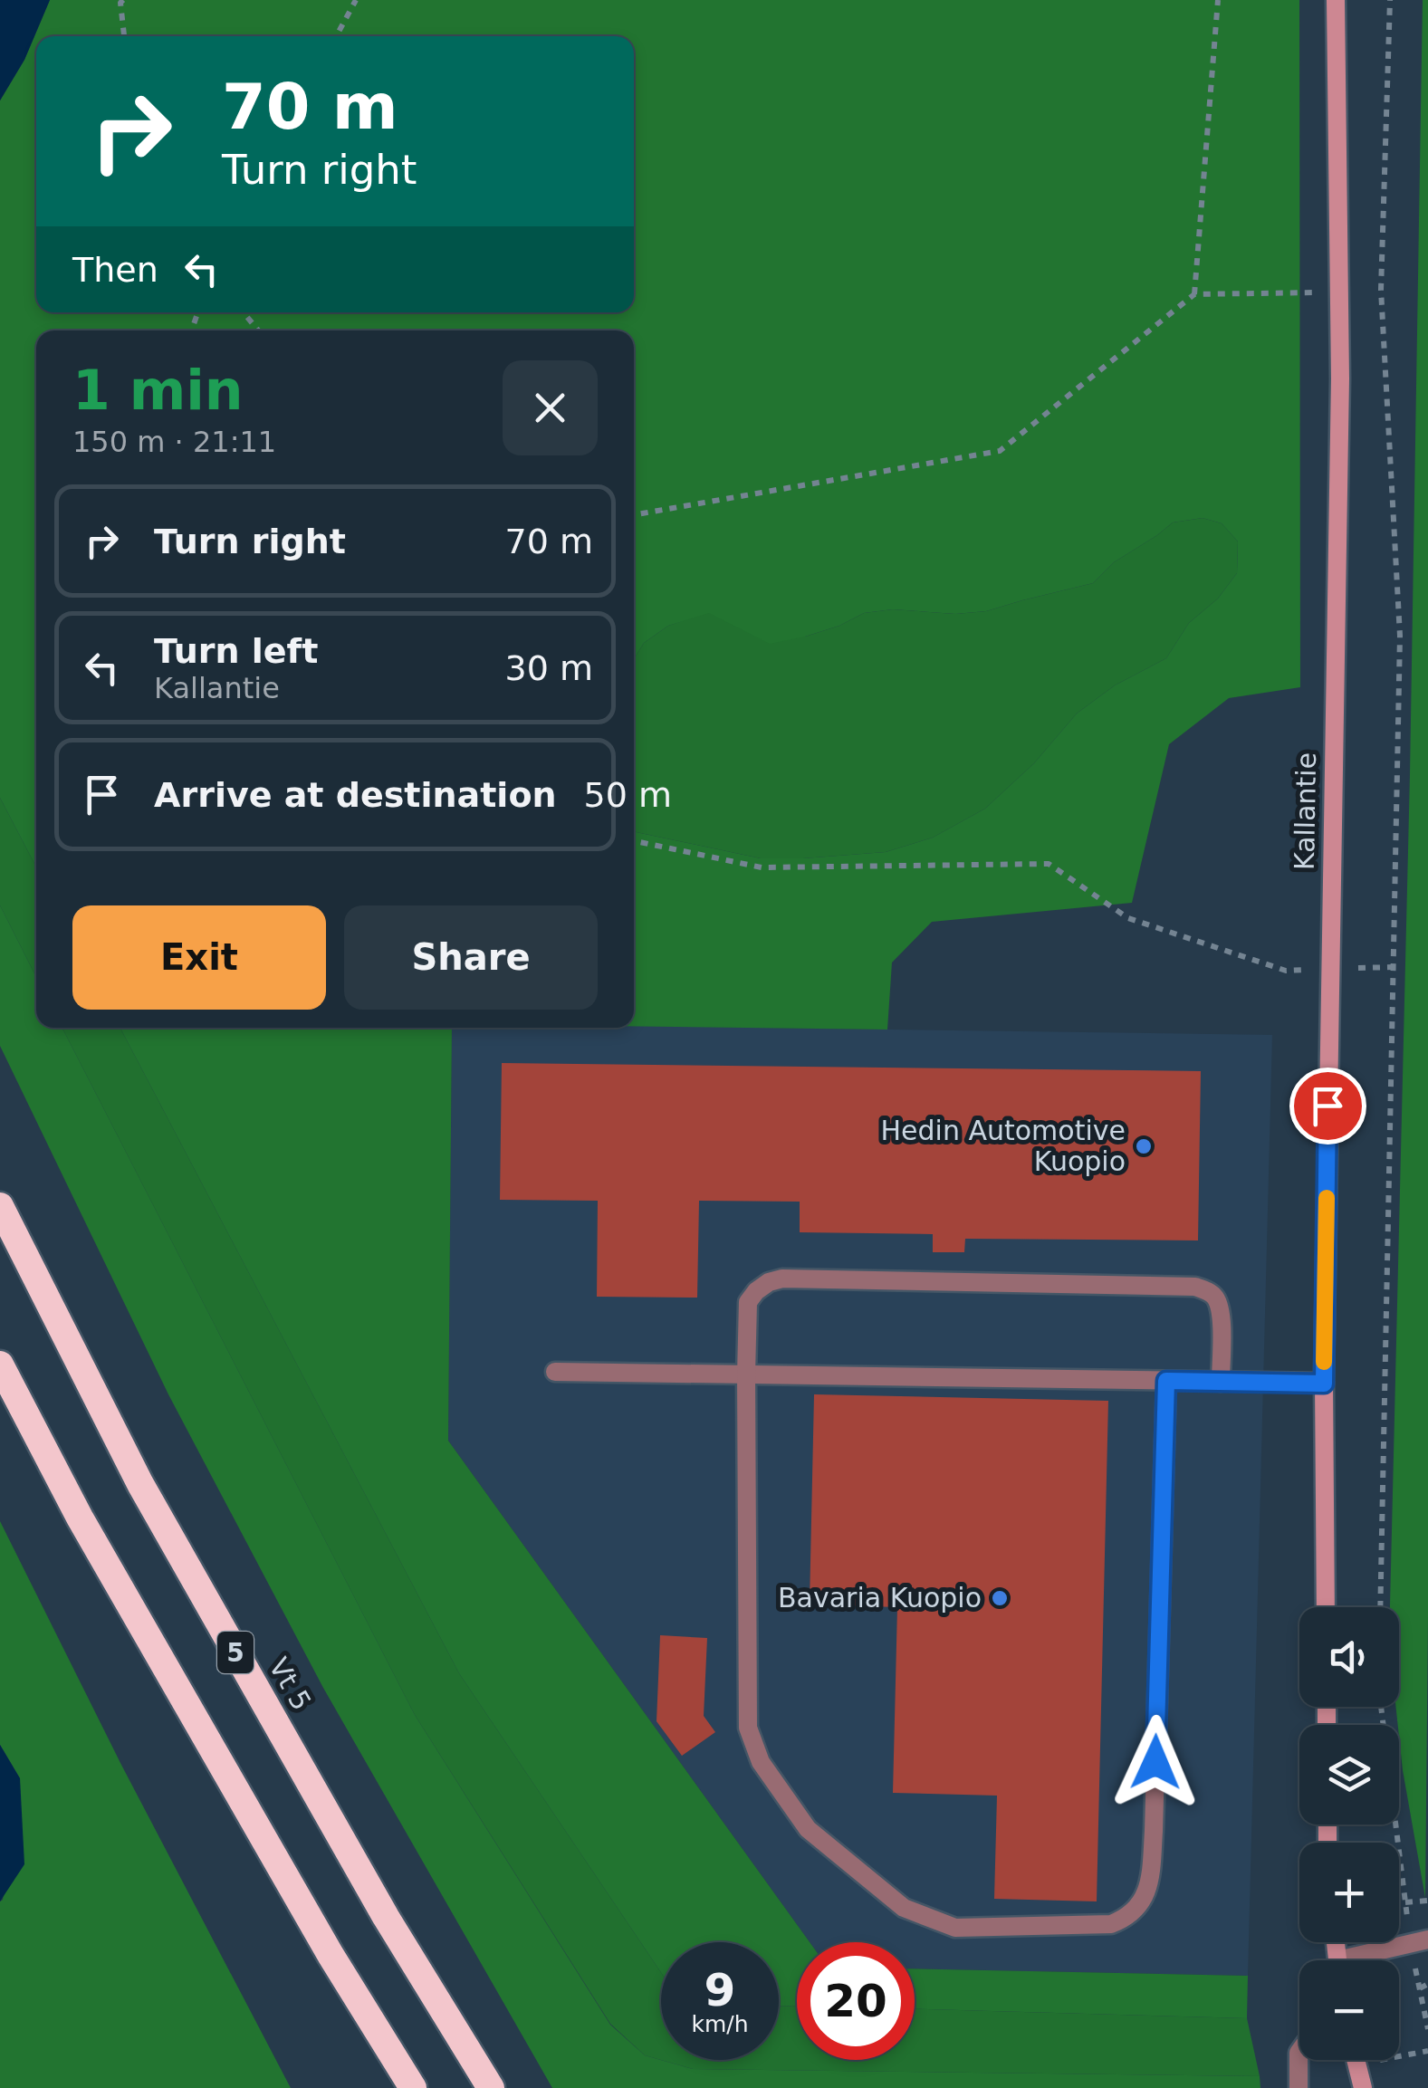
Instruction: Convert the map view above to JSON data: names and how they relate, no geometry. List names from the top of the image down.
{
  "streets": {
    "highway": ["5", "Vt 5"],
    "main road": ["Kallantie"]
  },
  "places": ["Hedin Automotive Kuopio", "Bavaria Kuopio"],
  "page": {
    "turn": ["70 m", "Turn right"],
    "then": "Then",
    "heading": ["1 min", "150 m · 21:11"],
    "list": [
      {
        "name": "Turn right",
        "value": "70 m"
      },
      {
        "name": "Turn left",
        "note": "Kallantie",
        "value": "30 m"
      },
      {
        "name": "Arrive at destination",
        "value": "50 m"
      }
    ],
    "buttons": ["Exit", "Share"],
    "map_buttons": ["+", "−"],
    "speed": "9 km/h",
    "limit": "20"
  }
}
